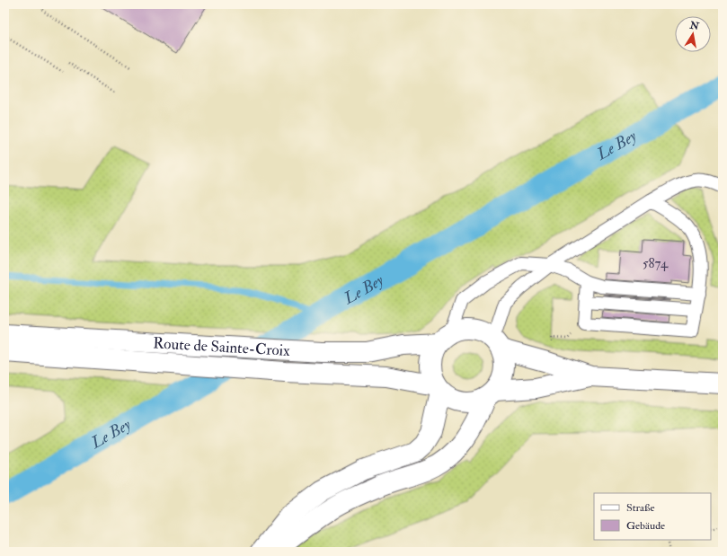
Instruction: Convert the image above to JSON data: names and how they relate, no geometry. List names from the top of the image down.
{
  "streets": {
    "main road": ["Route de Sainte-Croix"]
  },
  "water": ["Le Bey"],
  "house_numbers": ["5874"],
  "legend": ["Straße", "Gebäude"],
  "north": "top"
}
